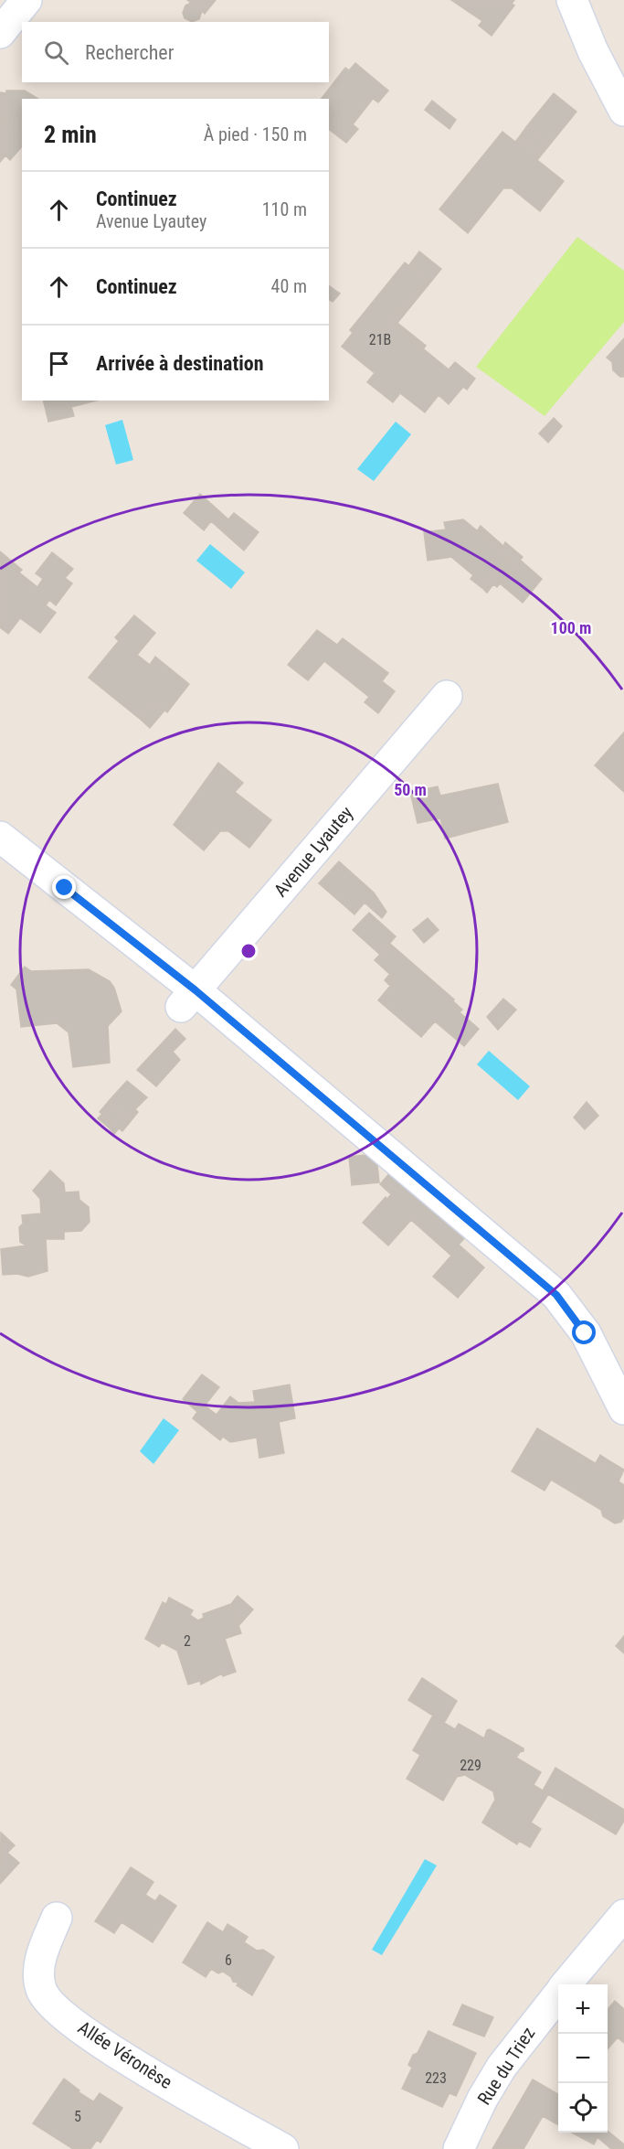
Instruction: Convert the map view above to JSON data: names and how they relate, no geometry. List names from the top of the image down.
{
  "streets": {
    "street": ["Avenue Lyautey", "Allée Véronèse", "Rue du Triez"]
  },
  "house_numbers": [
    "21B",
    "2",
    "229",
    "6",
    "223",
    "5"
  ],
  "page": {
    "search": "Rechercher",
    "heading": ["2 min", "À pied · 150 m"],
    "list": [
      ["Continuez", "Avenue Lyautey", "110 m"],
      ["Continuez", "40 m"],
      "Arrivée à destination"
    ],
    "map_buttons": ["+", "−"]
  },
  "rings": ["100 m", "50 m"]
}
